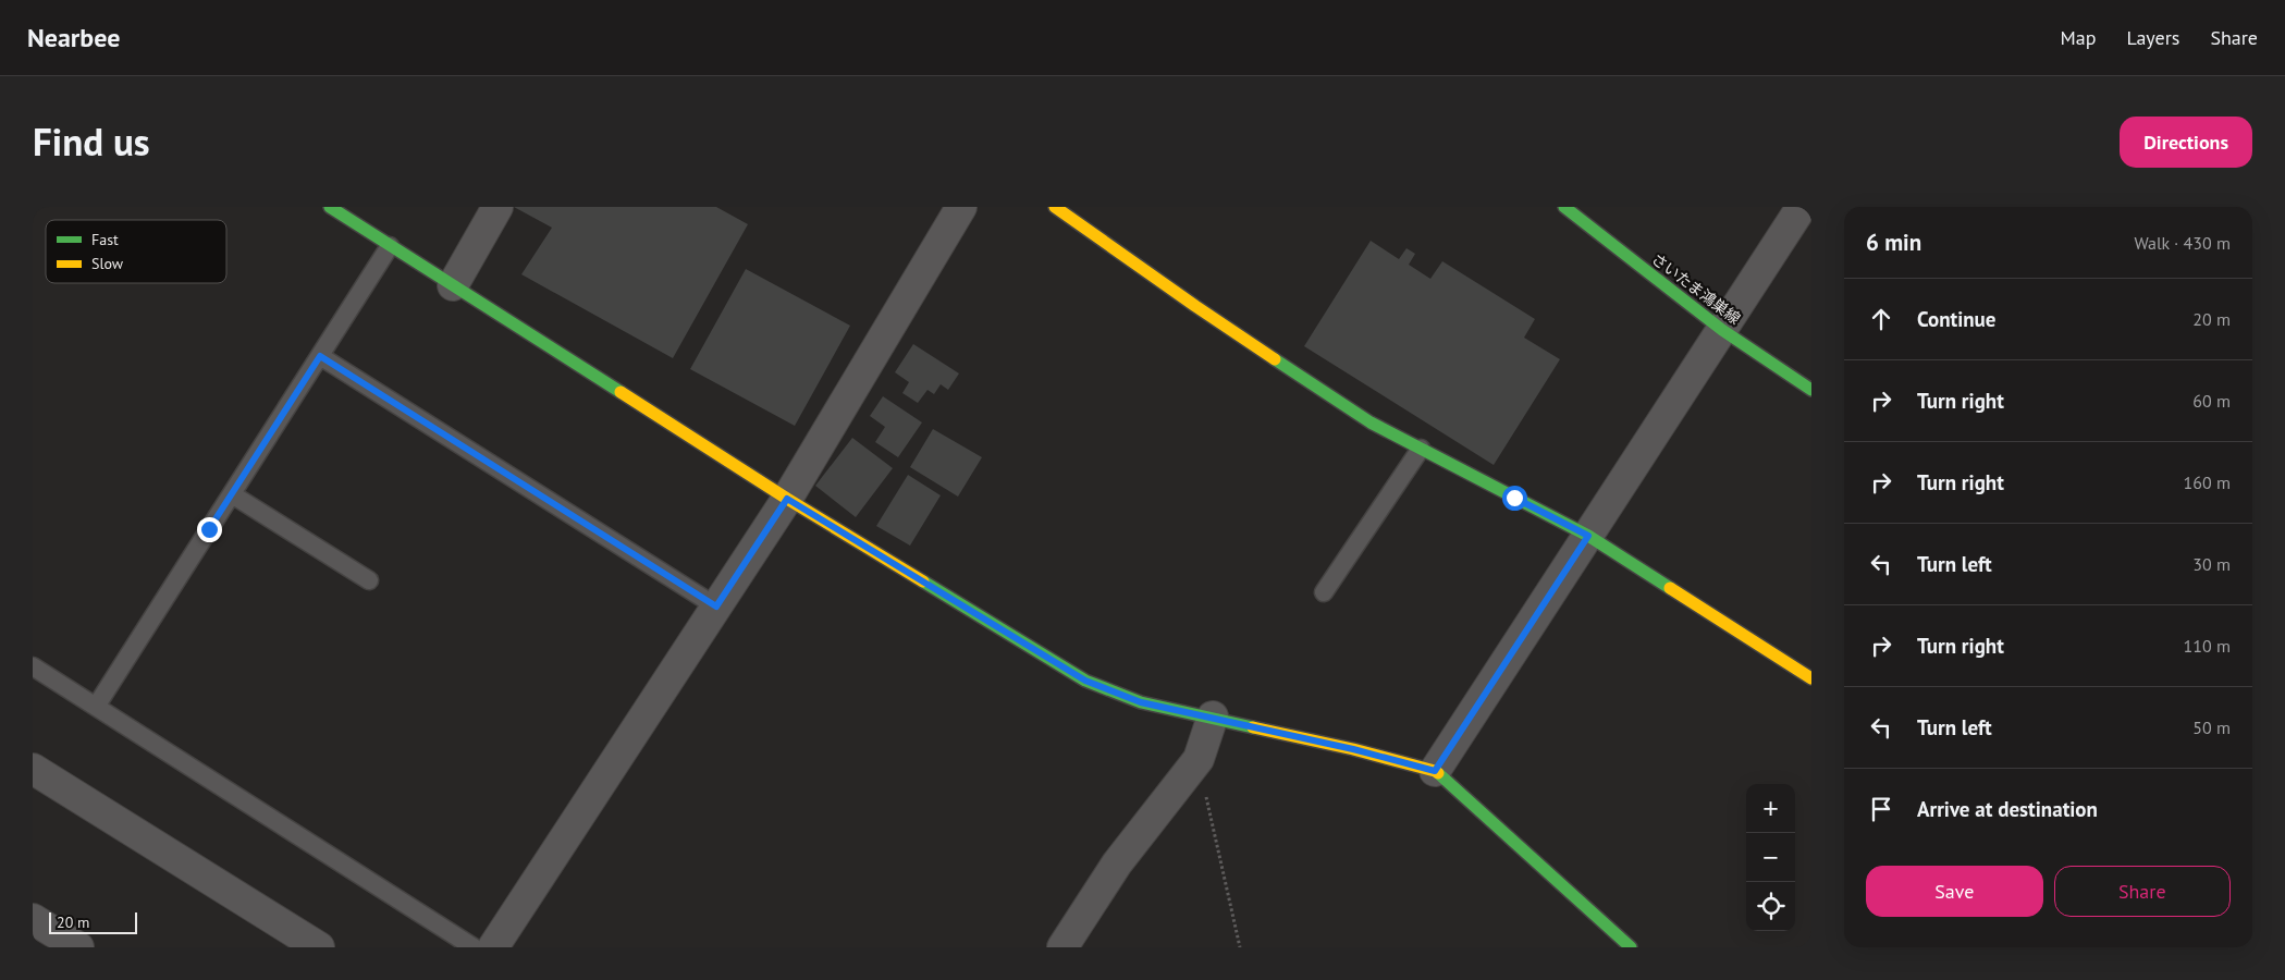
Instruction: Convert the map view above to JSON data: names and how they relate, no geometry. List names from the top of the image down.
{
  "streets": {
    "street": ["さいたま鴻巣線"]
  },
  "legend": ["Fast", "Slow"],
  "scale_bar": "20 m",
  "page": {
    "header": "Nearbee",
    "nav": ["Map", "Layers", "Share"],
    "title": "Find us",
    "buttons": [
      "Directions",
      ["Save", "Share"]
    ],
    "heading": ["6 min", "Walk · 430 m"],
    "list": [
      ["Continue", "20 m"],
      ["Turn right", "60 m"],
      ["Turn right", "160 m"],
      ["Turn left", "30 m"],
      ["Turn right", "110 m"],
      ["Turn left", "50 m"],
      "Arrive at destination"
    ],
    "map_buttons": ["+", "−"],
    "scale": "20 m"
  }
}
